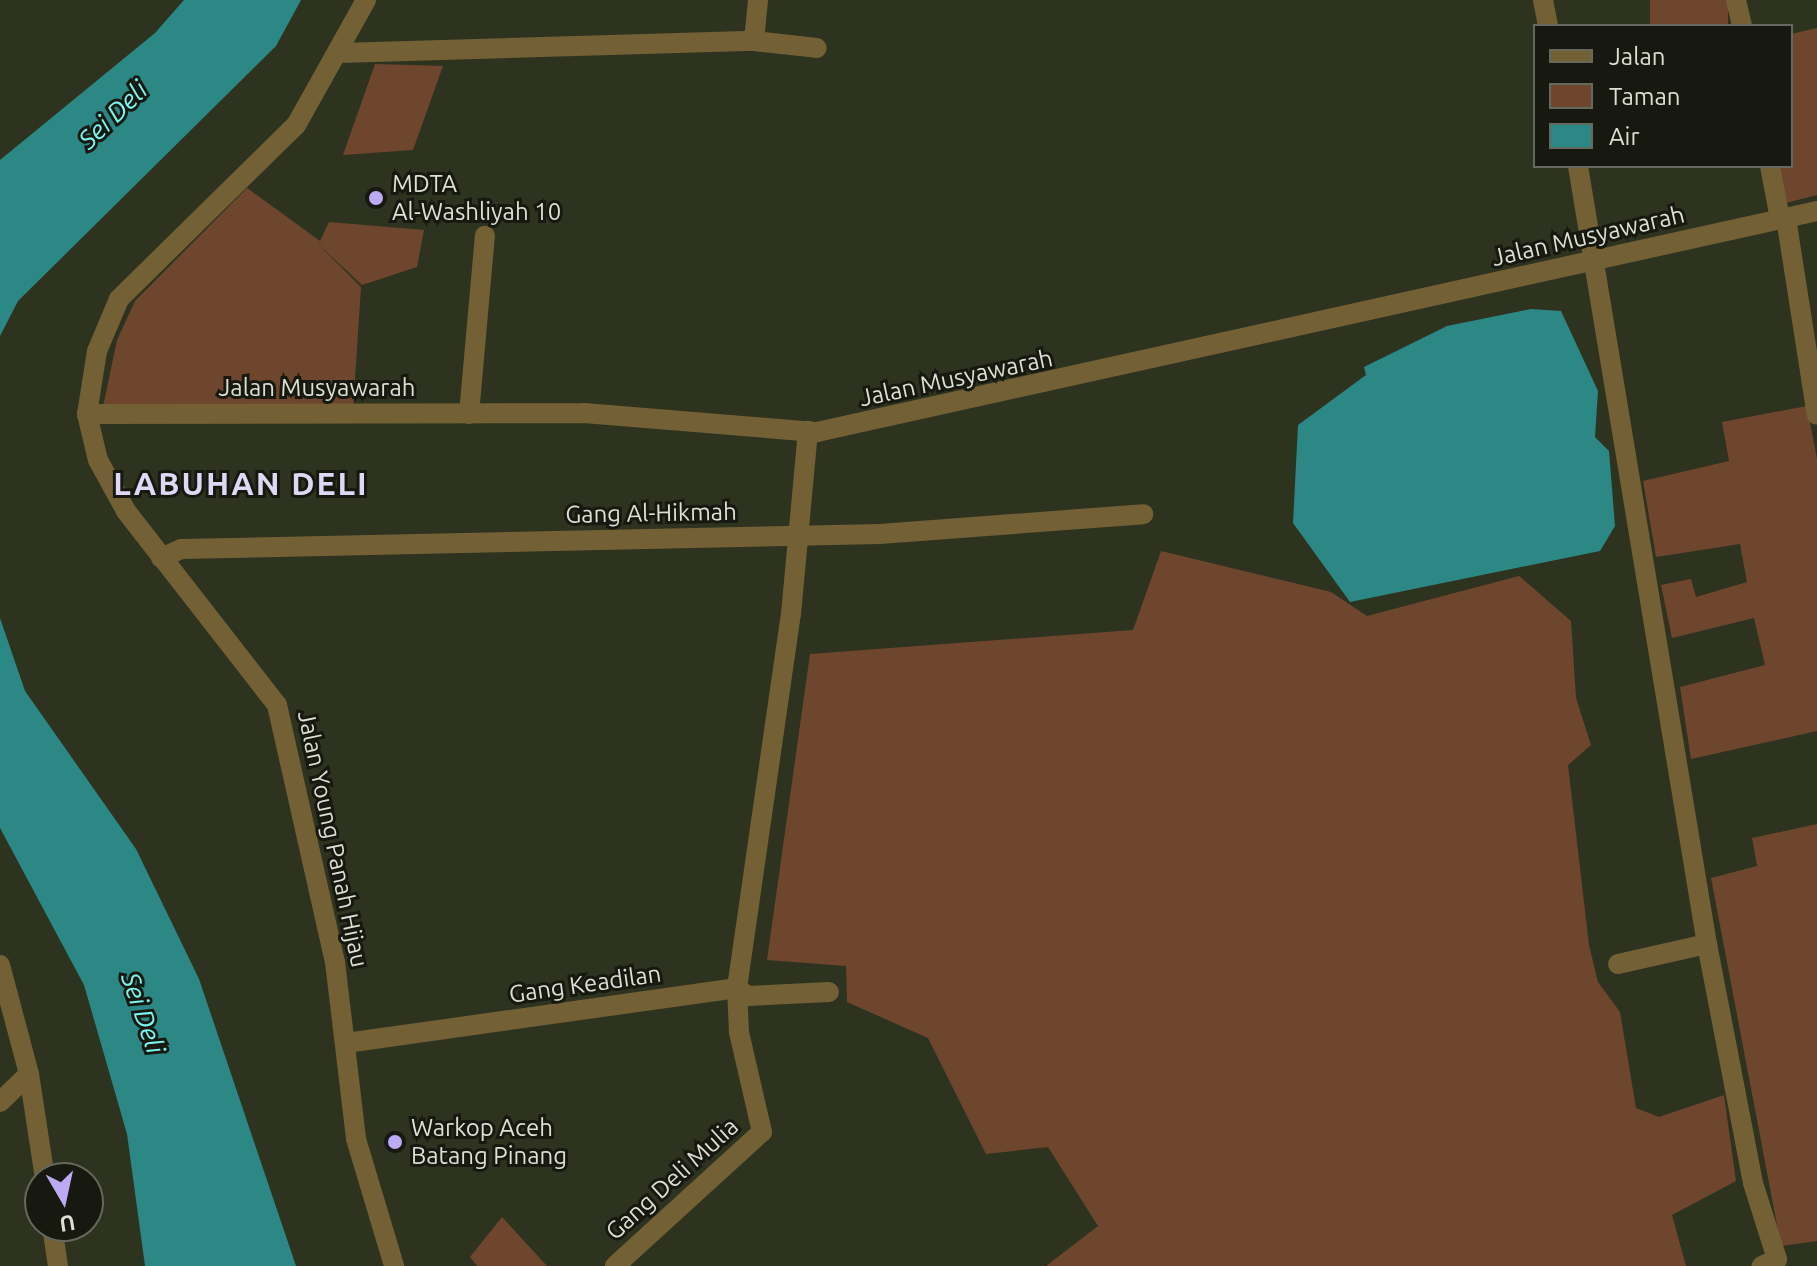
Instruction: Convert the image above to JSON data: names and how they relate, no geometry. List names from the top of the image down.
{
  "streets": {
    "street": [
      "Jalan Musyawarah",
      "Gang Al-Hikmah",
      "Jalan Young Panah Hijau",
      "Gang Keadilan",
      "Gang Deli Mulia"
    ]
  },
  "crossings": [
    ["Jalan Musyawarah", "Jalan Young Panah Hijau"],
    ["Gang Al-Hikmah", "Jalan Young Panah Hijau"],
    ["Jalan Young Panah Hijau", "Gang Keadilan"],
    ["Gang Keadilan", "Gang Deli Mulia"]
  ],
  "districts": ["LABUHAN DELI"],
  "water": ["Sei Deli"],
  "places": ["MDTA Al-Washliyah 10", "Warkop Aceh Batang Pinang"],
  "legend": ["Jalan", "Taman", "Air"],
  "north": "bottom"
}
